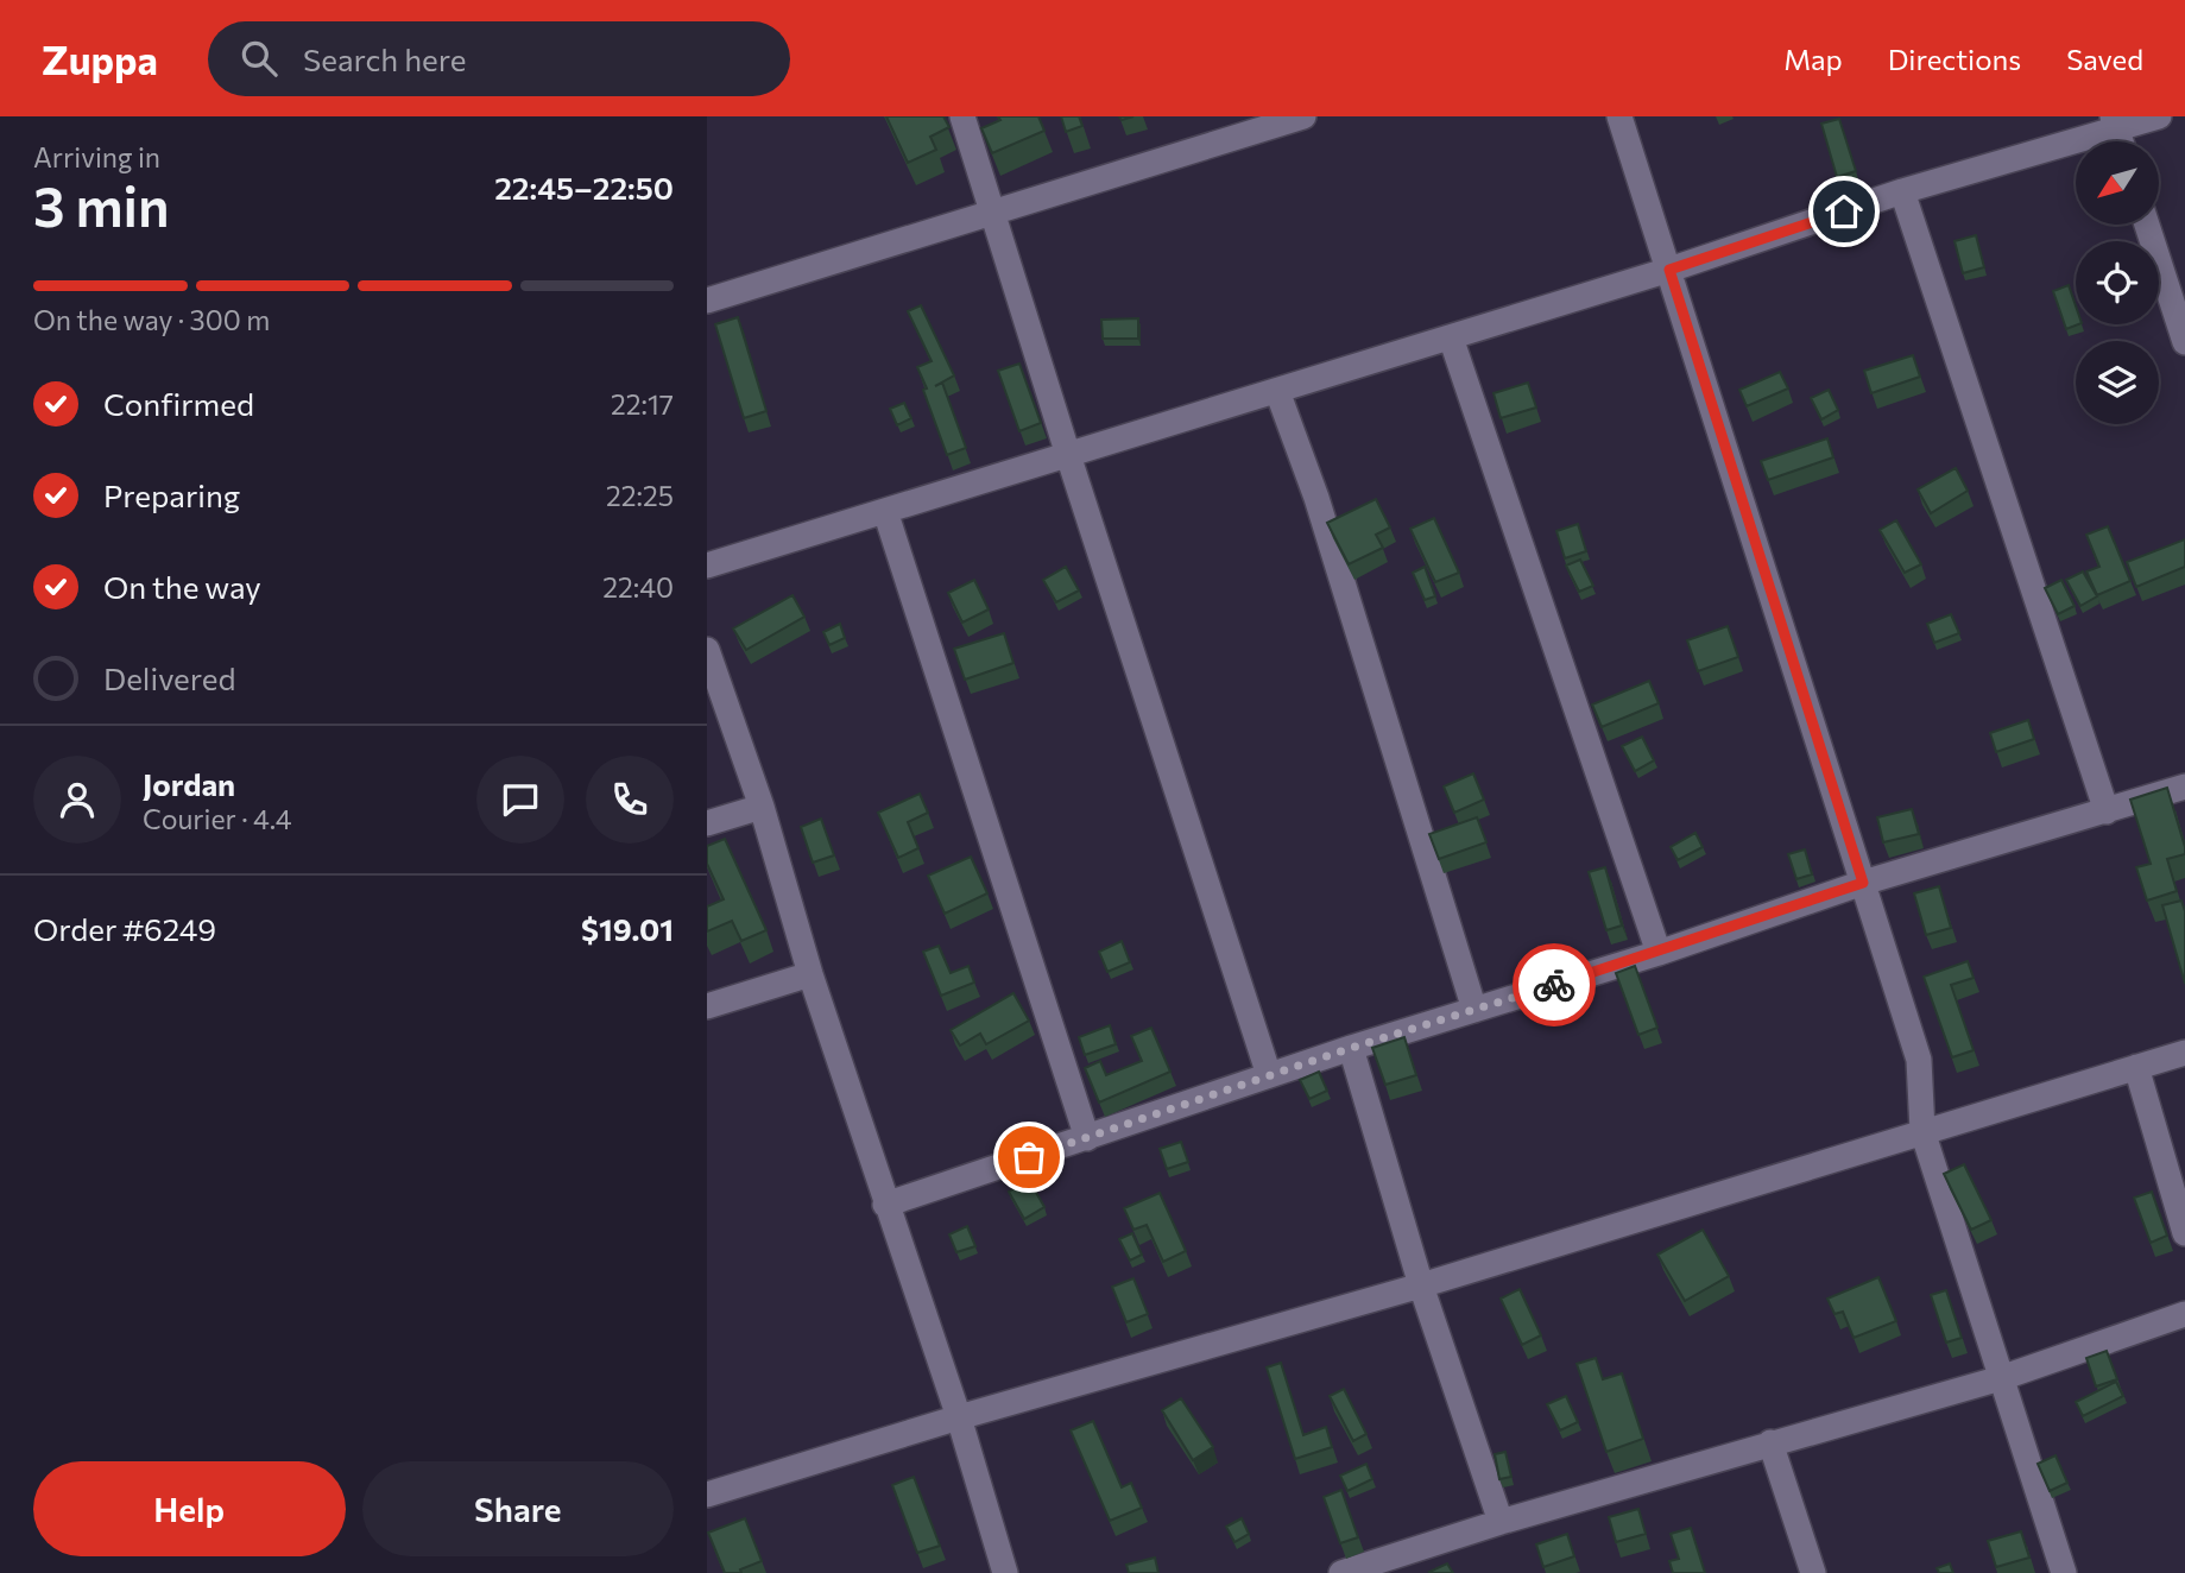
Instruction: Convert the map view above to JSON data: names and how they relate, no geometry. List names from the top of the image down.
{
  "north": "bottom left",
  "page": {
    "header": "Zuppa",
    "search": "Search here",
    "nav": ["Map", "Directions", "Saved"],
    "heading": ["3 min", "Arriving in", "22:45–22:50"],
    "panel": [
      "Jordan",
      "Courier · 4.4",
      "Order #6249",
      "$19.01"
    ],
    "bar": "On the way · 300 m",
    "list": [
      ["Confirmed", "22:17"],
      ["Preparing", "22:25"],
      ["On the way", "22:40"],
      "Delivered"
    ],
    "buttons": ["Help", "Share"]
  }
}
